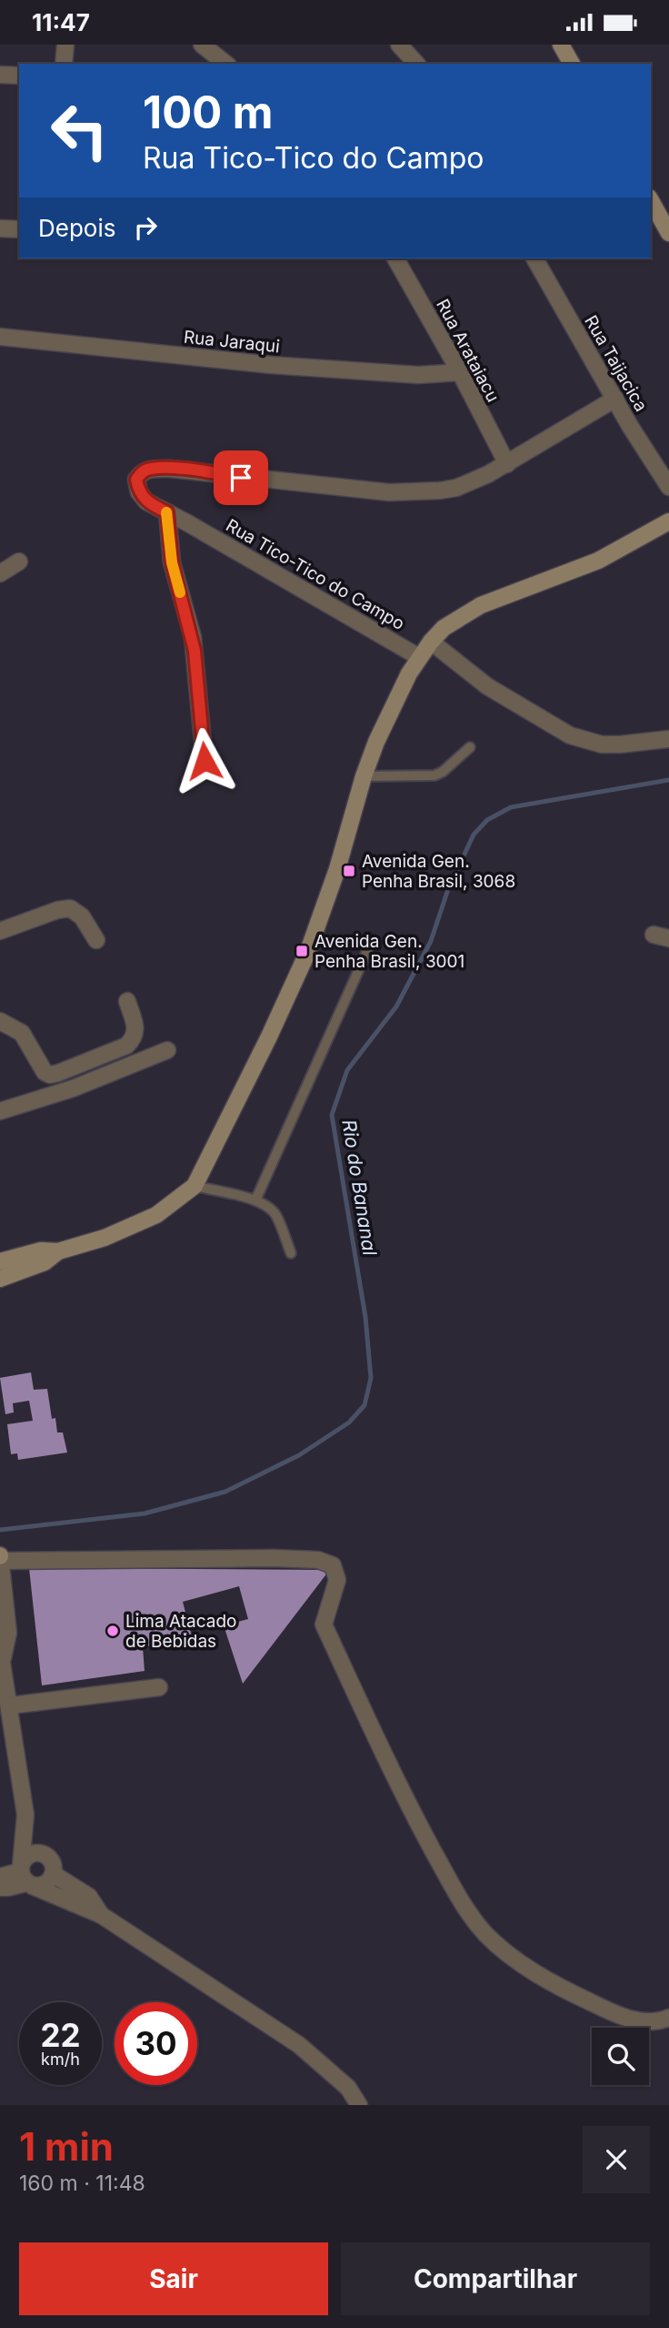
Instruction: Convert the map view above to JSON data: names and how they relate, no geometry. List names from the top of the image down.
{
  "streets": {
    "street": [
      "Rua Jaraqui",
      "Rua Arataiacu",
      "Rua Taijacica",
      "Rua Tico-Tico do Campo"
    ]
  },
  "crossings": [
    ["Rua Jaraqui", "Rua Arataiacu"],
    ["Rua Arataiacu", "Rua Tico-Tico do Campo"]
  ],
  "water": ["Rio do Bananal"],
  "places": {
    "transit": ["Avenida Gen. Penha Brasil, 3068", "Avenida Gen. Penha Brasil, 3001"],
    "other": ["Lima Atacado de Bebidas"]
  },
  "page": {
    "status": "11:47",
    "turn": ["100 m", "Rua Tico-Tico do Campo"],
    "then": "Depois",
    "speed": "22 km/h",
    "limit": "30",
    "heading": ["1 min", "160 m · 11:48"],
    "buttons": ["Sair", "Compartilhar"]
  }
}
